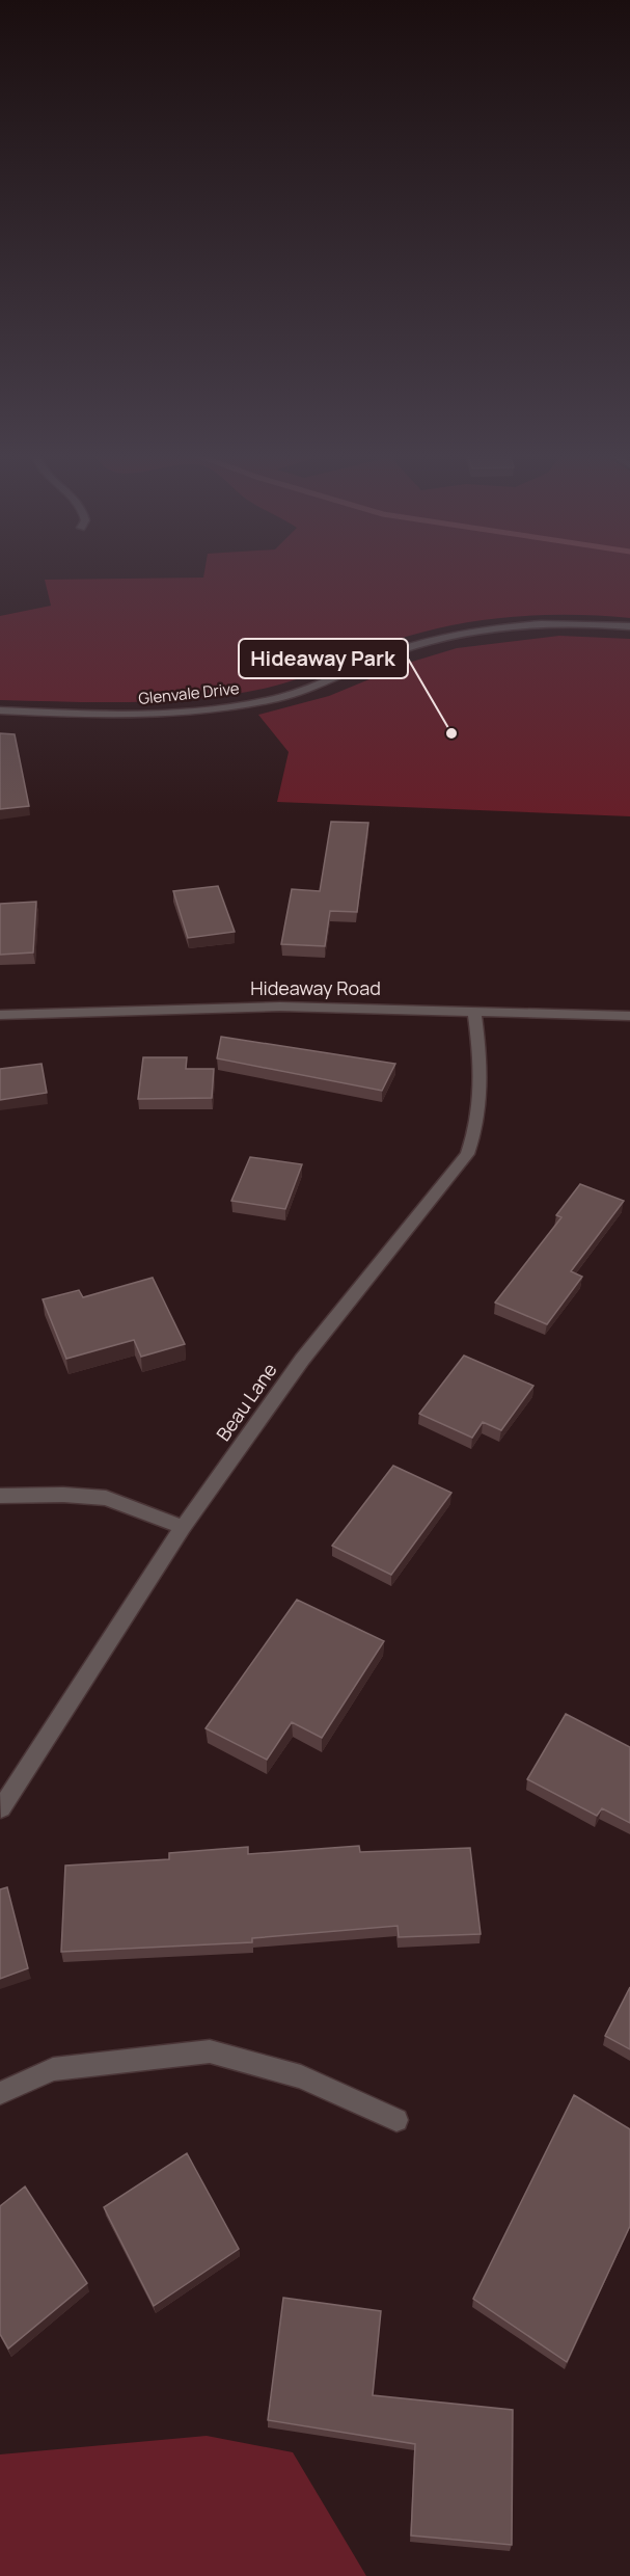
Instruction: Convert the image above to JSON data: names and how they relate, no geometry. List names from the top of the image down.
{
  "streets": {
    "street": ["Glenvale Drive", "Hideaway Road", "Beau Lane"]
  },
  "crossings": [
    ["Hideaway Road", "Beau Lane"]
  ],
  "places": ["Hideaway Park"]
}
